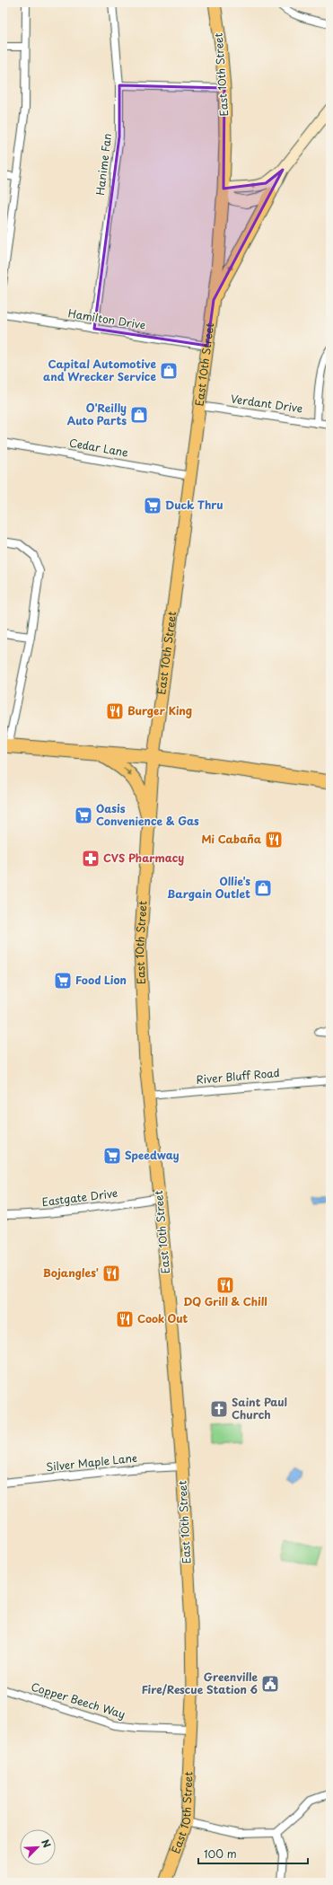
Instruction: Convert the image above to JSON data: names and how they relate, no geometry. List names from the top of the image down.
{
  "streets": {
    "main road": ["East 10th Street"],
    "street": [
      "Hanime Fan",
      "Hamilton Drive",
      "Verdant Drive",
      "Cedar Lane",
      "River Bluff Road",
      "Eastgate Drive",
      "Silver Maple Lane",
      "Copper Beech Way"
    ]
  },
  "crossings": [
    ["East 10th Street", "Hamilton Drive"],
    ["East 10th Street", "Verdant Drive"],
    ["East 10th Street", "Cedar Lane"],
    ["East 10th Street", "River Bluff Road"],
    ["East 10th Street", "Eastgate Drive"],
    ["East 10th Street", "Silver Maple Lane"],
    ["East 10th Street", "Copper Beech Way"],
    ["Hanime Fan", "Hamilton Drive"]
  ],
  "places": {
    "shop": ["Capital Automotive and Wrecker Service", "O'Reilly Auto Parts", "Ollie's Bargain Outlet"],
    "supermarket": [
      "Duck Thru",
      "Oasis Convenience & Gas",
      "Food Lion",
      "Speedway"
    ],
    "restaurant": [
      "Burger King",
      "Mi Cabaña",
      "Bojangles'",
      "DQ Grill & Chill",
      "Cook Out"
    ],
    "pharmacy": ["CVS Pharmacy"],
    "church": ["Saint Paul Church"],
    "public building": ["Greenville Fire/Rescue Station 6"]
  },
  "scale_bar": "100 m",
  "north": "top right"
}
